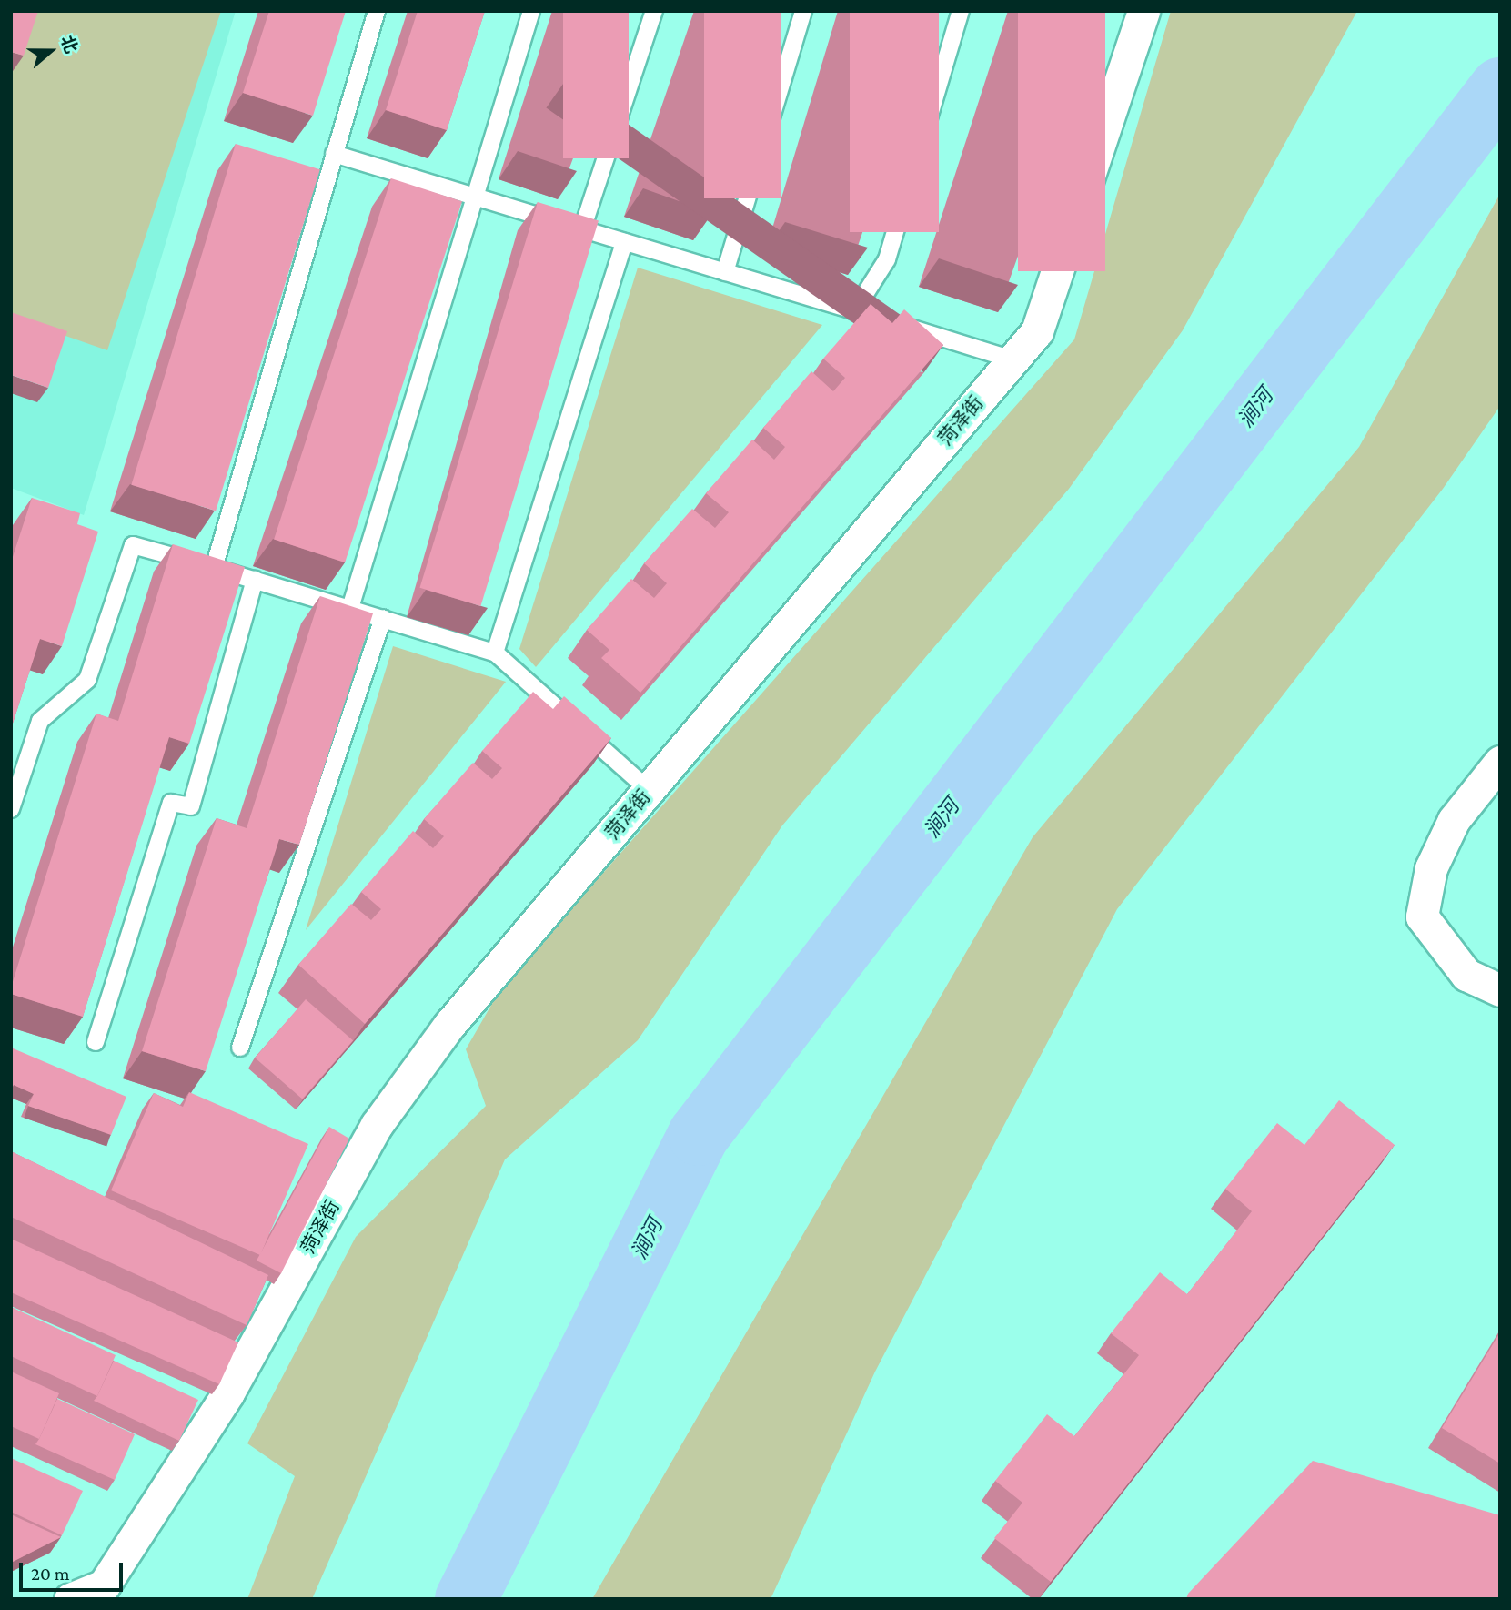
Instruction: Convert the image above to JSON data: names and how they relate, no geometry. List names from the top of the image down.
{
  "streets": {
    "street": ["菏泽街"]
  },
  "water": ["涧河"],
  "scale_bar": "20 m",
  "north": "right"
}
